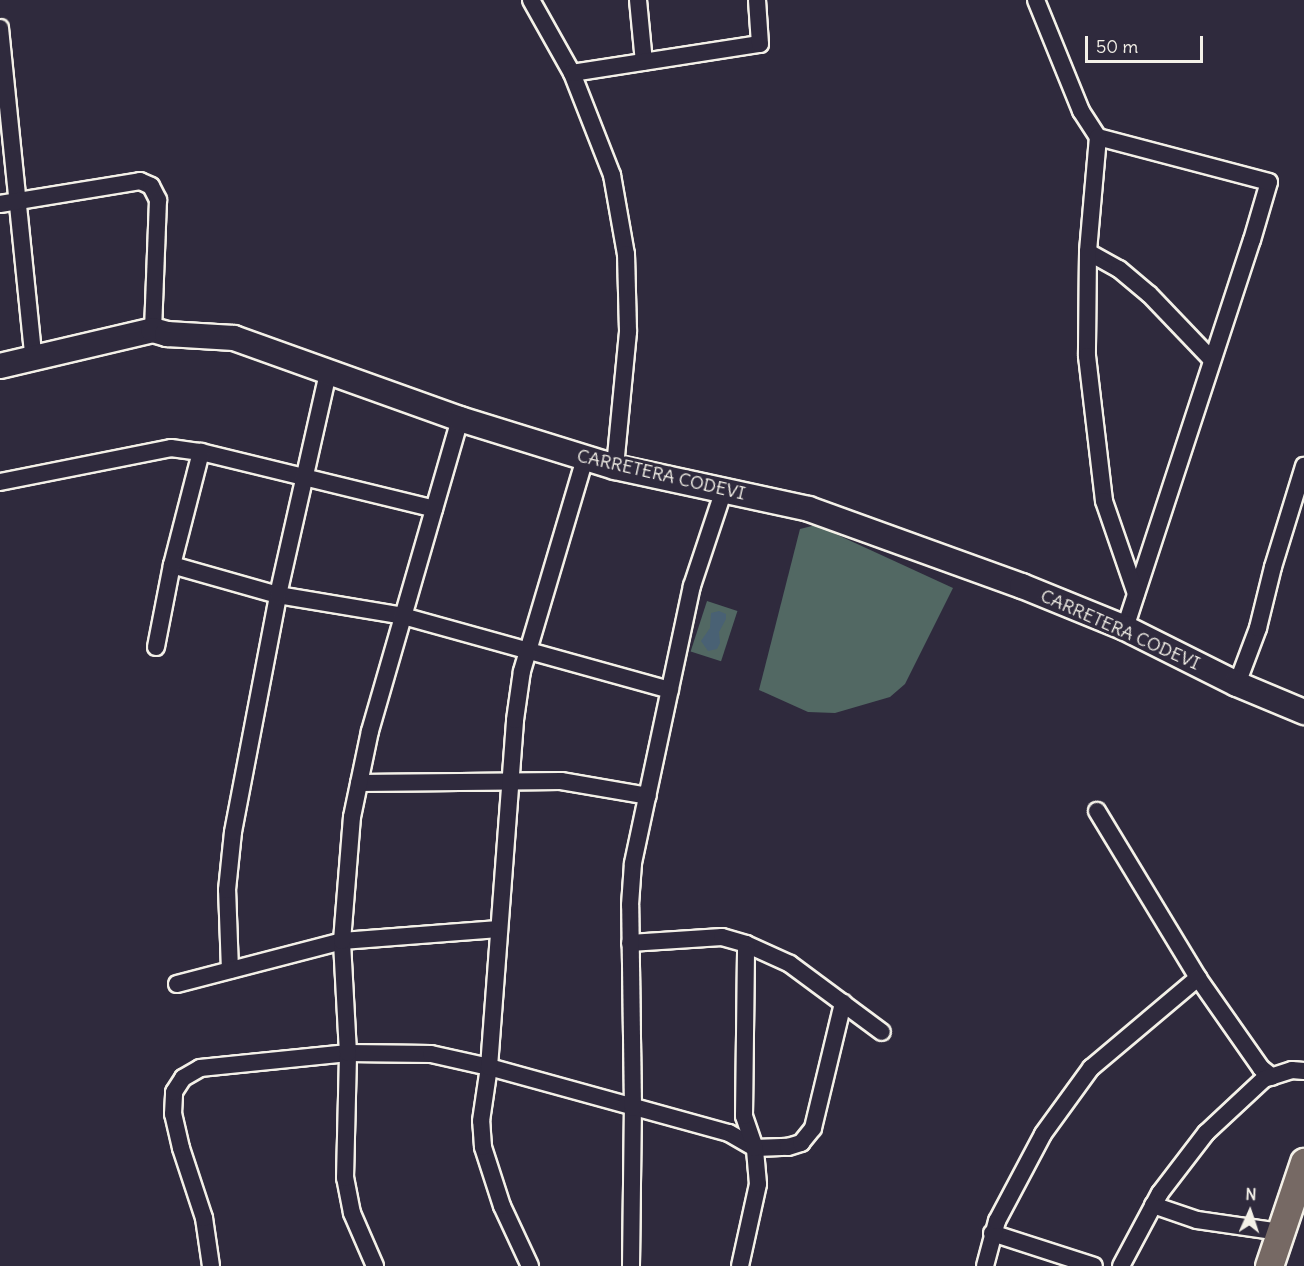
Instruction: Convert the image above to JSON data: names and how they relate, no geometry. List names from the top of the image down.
{
  "streets": {
    "street": ["CARRETERA CODEVI"]
  },
  "scale_bar": "50 m",
  "north": "top"
}
